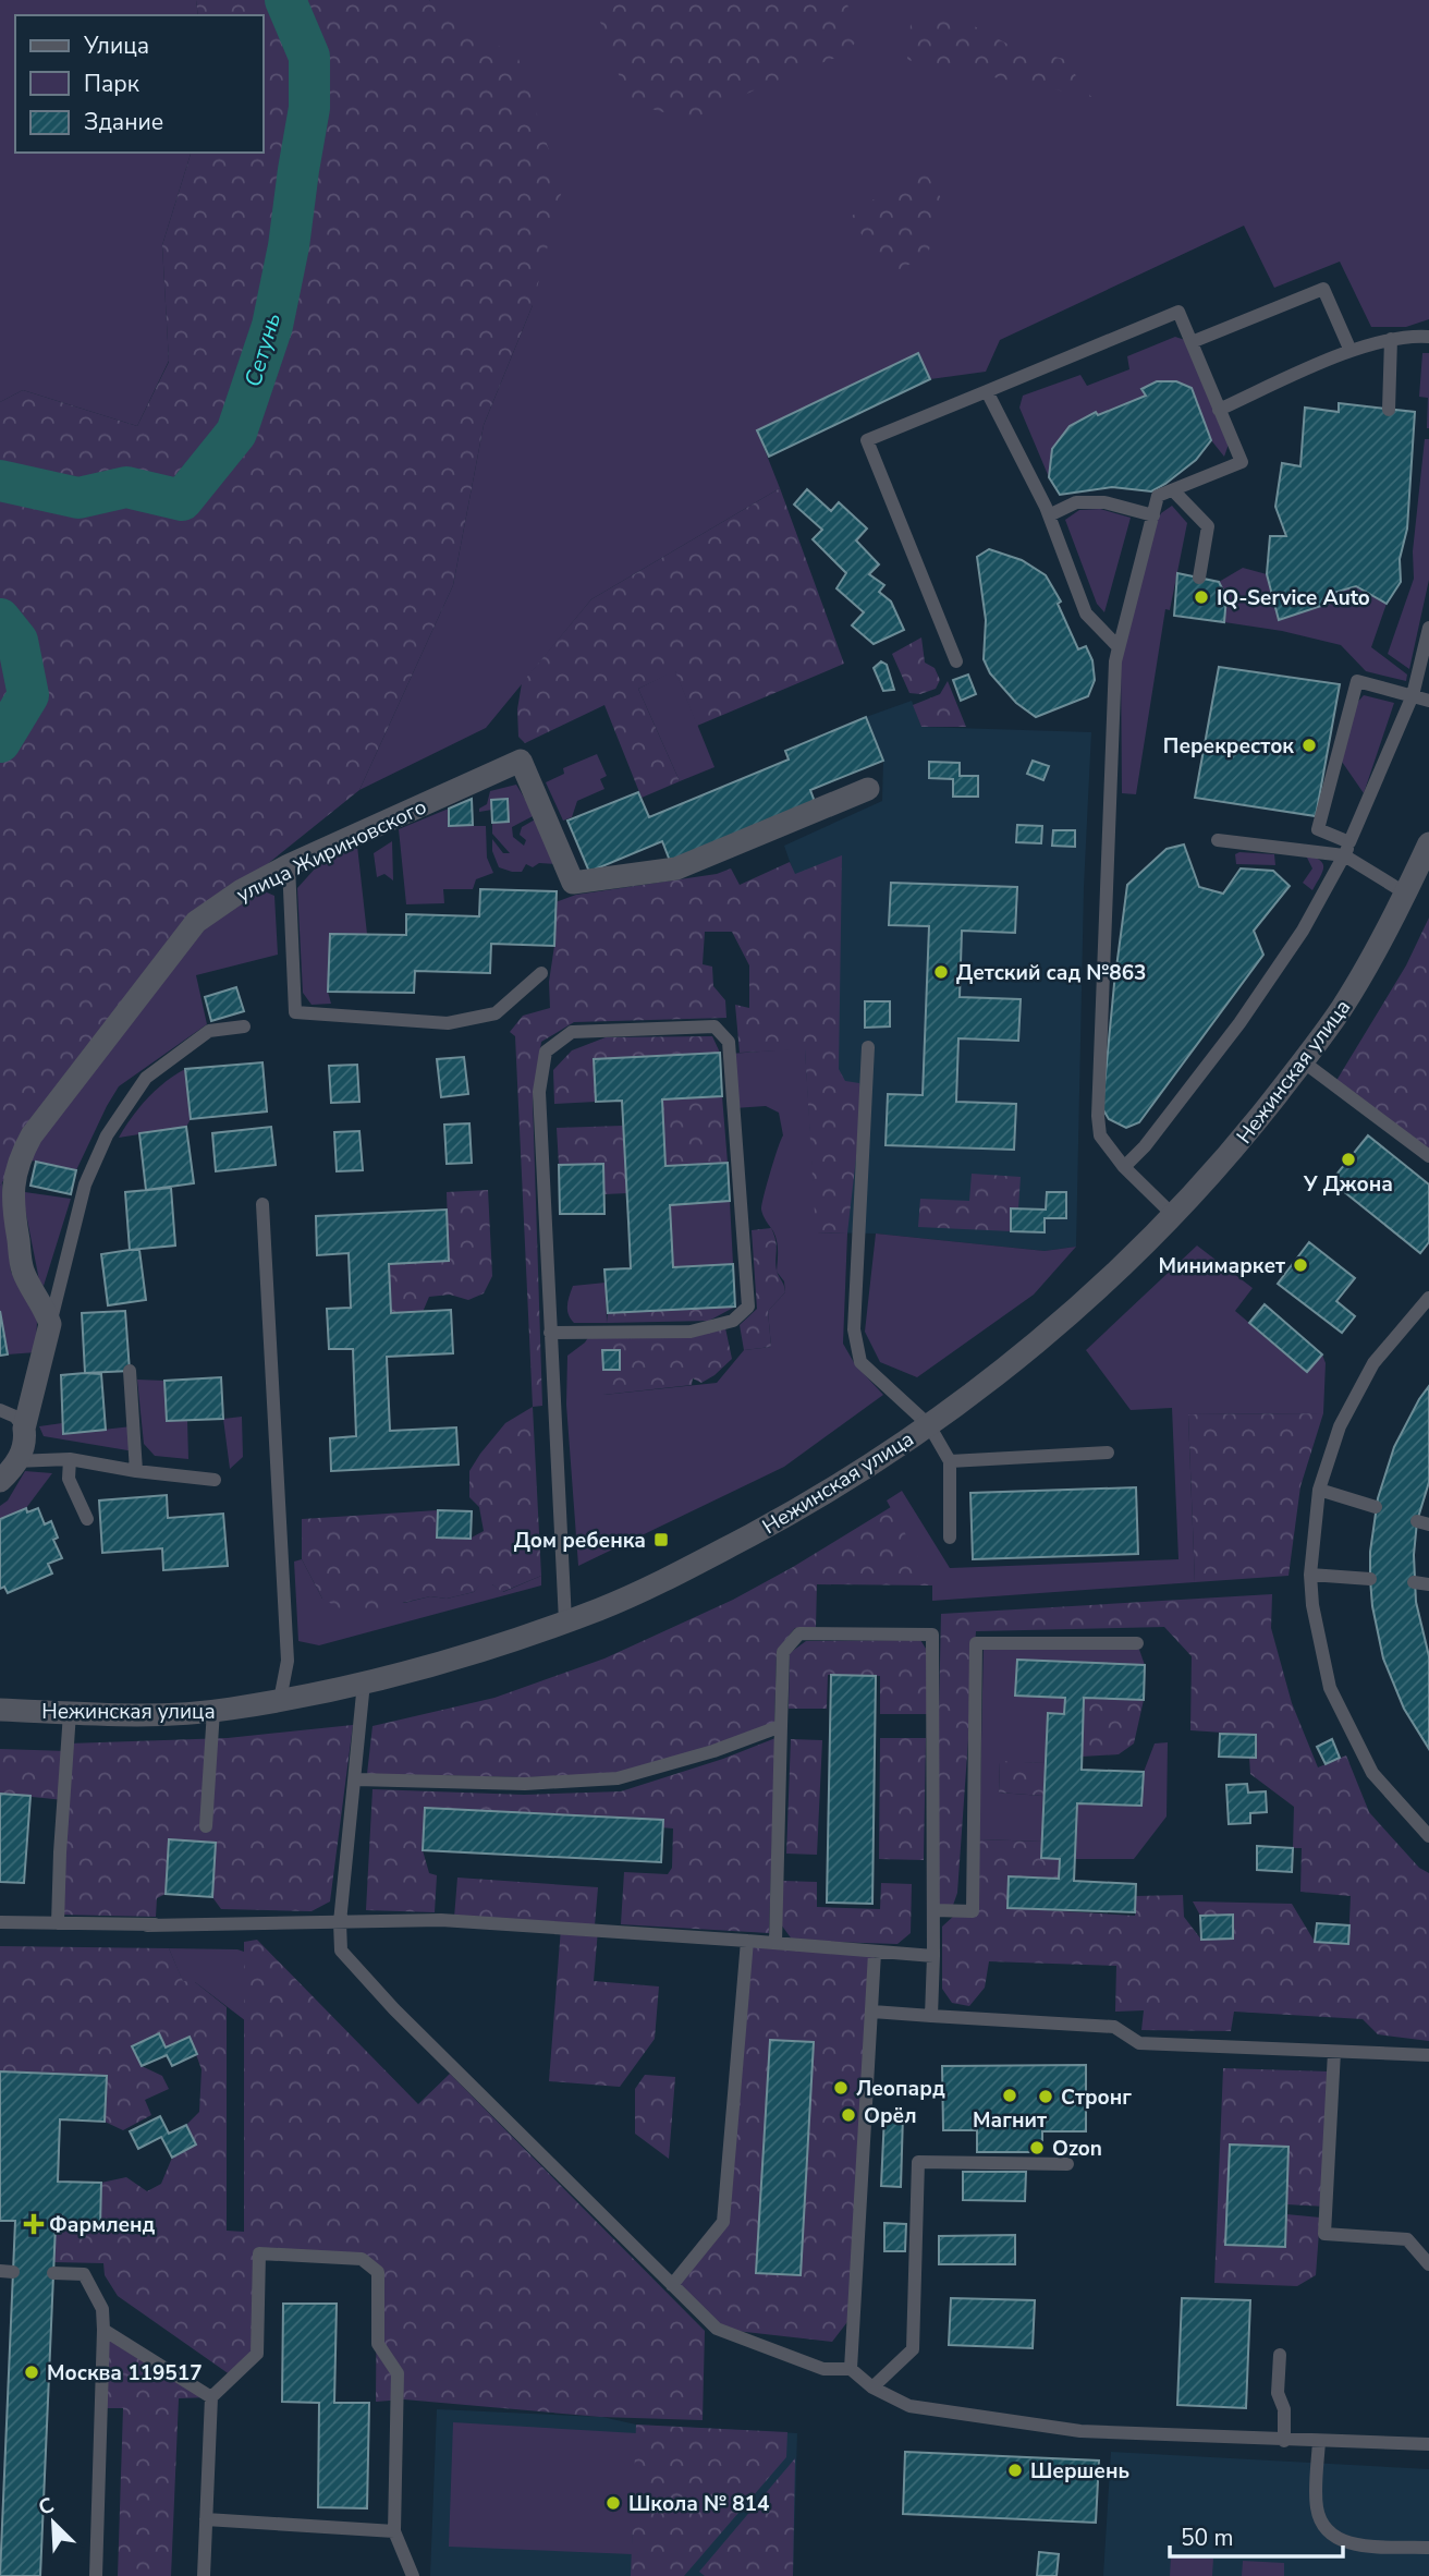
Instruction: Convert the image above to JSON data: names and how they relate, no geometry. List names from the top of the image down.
{
  "streets": {
    "street": ["улица Жириновского", "Нежинская улица"]
  },
  "water": ["Сетунь"],
  "places": {
    "other": [
      "IQ-Service Auto",
      "Перекресток",
      "Детский сад №863",
      "У Джона",
      "Минимаркет",
      "Леопард",
      "Магнит",
      "Стронг",
      "Орёл",
      "Ozon",
      "Москва 119517",
      "Шершень",
      "Школа № 814"
    ],
    "transit": ["Дом ребенка"],
    "health": ["Фармленд"]
  },
  "legend": ["Улица", "Парк", "Здание"],
  "scale_bar": "50 m",
  "north": "top left"
}
